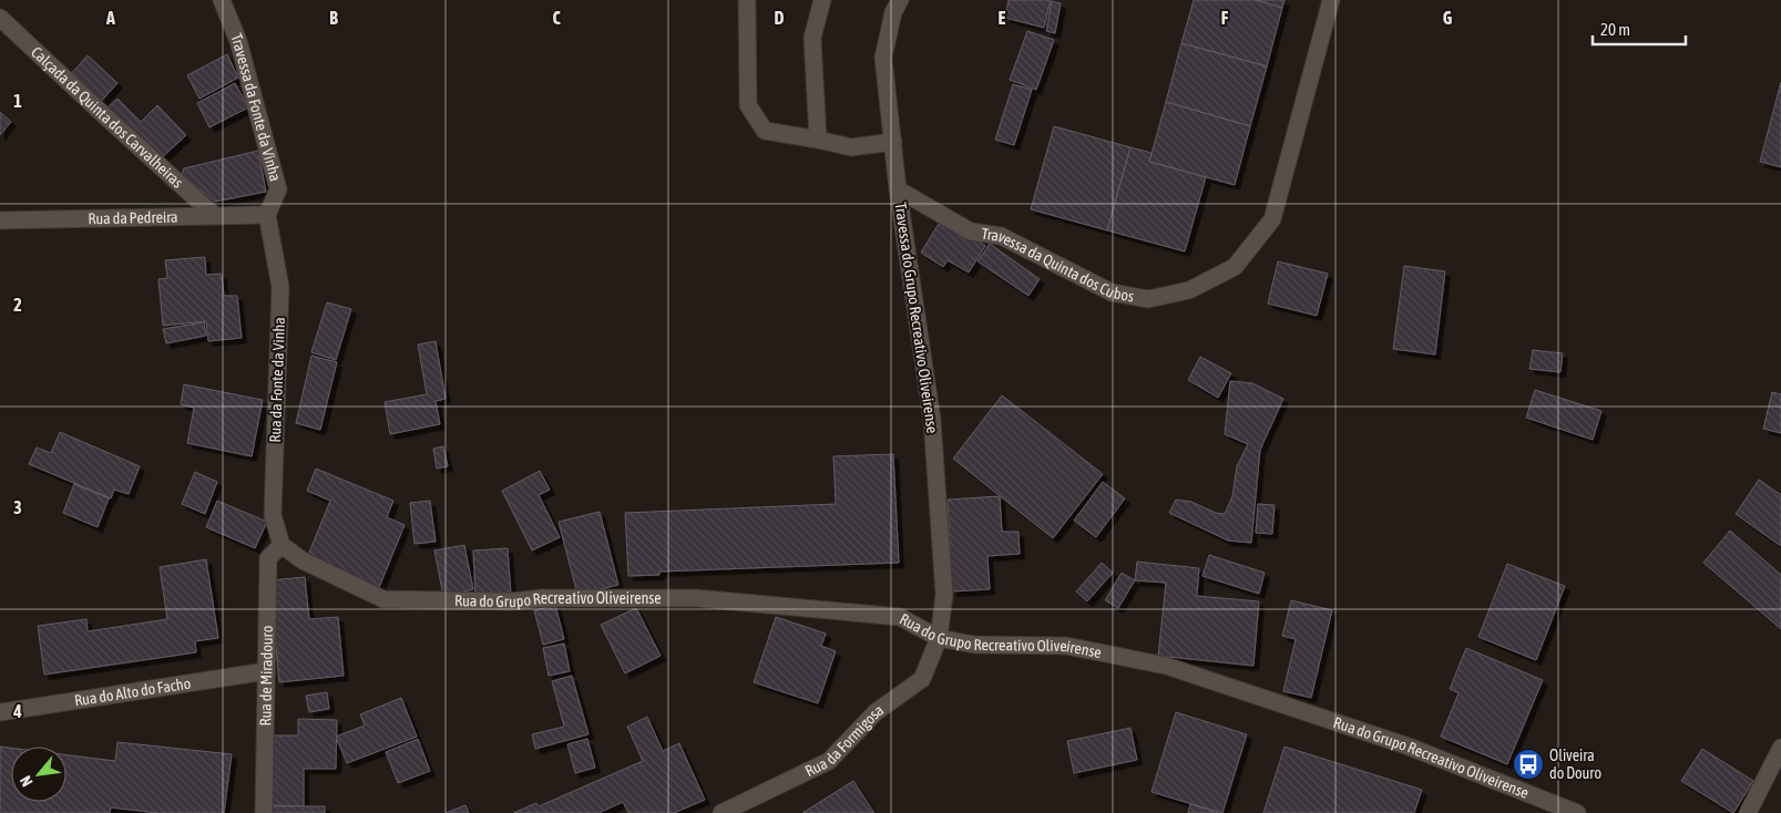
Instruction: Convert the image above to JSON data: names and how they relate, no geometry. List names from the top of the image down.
{
  "streets": {
    "street": [
      "Travessa da Fonte da Vinha",
      "Calçada da Quinta dos Carvalheiras",
      "Rua da Pedreira",
      "Travessa da Quinta dos Cubos",
      "Travessa do Grupo Recreativo Oliveirense",
      "Rua da Fonte da Vinha",
      "Rua do Grupo Recreativo Oliveirense",
      "Rua de Miradouro",
      "Rua do Alto do Facho",
      "Rua da Formigosa"
    ]
  },
  "crossings": [
    ["Travessa da Fonte da Vinha", "Rua da Pedreira"],
    ["Travessa da Fonte da Vinha", "Rua da Fonte da Vinha"],
    ["Calçada da Quinta dos Carvalheiras", "Rua da Pedreira"],
    ["Rua da Pedreira", "Rua da Fonte da Vinha"],
    ["Travessa da Quinta dos Cubos", "Travessa do Grupo Recreativo Oliveirense"],
    ["Travessa do Grupo Recreativo Oliveirense", "Rua do Grupo Recreativo Oliveirense"],
    ["Travessa do Grupo Recreativo Oliveirense", "Rua da Formigosa"],
    ["Rua da Fonte da Vinha", "Rua do Grupo Recreativo Oliveirense"],
    ["Rua da Fonte da Vinha", "Rua de Miradouro"],
    ["Rua do Grupo Recreativo Oliveirense", "Rua de Miradouro"],
    ["Rua do Grupo Recreativo Oliveirense", "Rua da Formigosa"],
    ["Rua de Miradouro", "Rua do Alto do Facho"]
  ],
  "places": {
    "bus stop": ["Oliveira do Douro"]
  },
  "scale_bar": "20 m",
  "north": "bottom left",
  "grid": {
    "columns": [
      "A",
      "B",
      "C",
      "D",
      "E",
      "F",
      "G"
    ],
    "rows": [
      "1",
      "2",
      "3",
      "4"
    ]
  }
}
